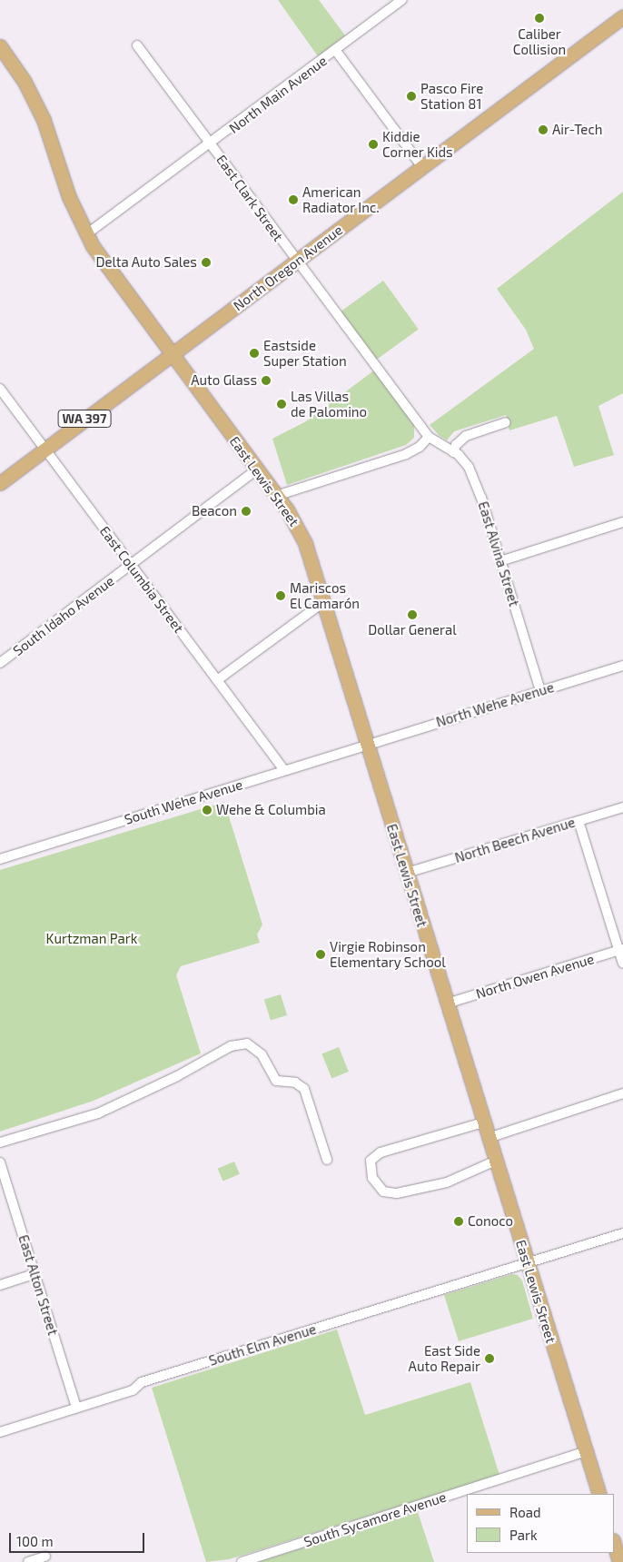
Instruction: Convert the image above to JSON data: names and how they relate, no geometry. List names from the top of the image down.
{
  "streets": {
    "main road": ["North Oregon Avenue", "WA 397", "East Lewis Street"],
    "street": [
      "North Main Avenue",
      "East Clark Street",
      "East Alvina Street",
      "East Columbia Street",
      "South Idaho Avenue",
      "North Wehe Avenue",
      "South Wehe Avenue",
      "North Beech Avenue",
      "North Owen Avenue",
      "East Alton Street",
      "South Elm Avenue",
      "South Sycamore Avenue"
    ]
  },
  "crossings": [
    ["North Main Avenue", "East Clark Street"],
    ["North Main Avenue", "East Lewis Street"],
    ["East Clark Street", "North Oregon Avenue"],
    ["East Clark Street", "East Alvina Street"],
    ["North Oregon Avenue", "WA 397"],
    ["North Oregon Avenue", "East Lewis Street"],
    ["WA 397", "East Lewis Street"],
    ["WA 397", "East Columbia Street"],
    ["East Lewis Street", "South Idaho Avenue"],
    ["East Lewis Street", "North Wehe Avenue"],
    ["East Lewis Street", "South Wehe Avenue"],
    ["East Lewis Street", "North Beech Avenue"],
    ["East Lewis Street", "North Owen Avenue"],
    ["East Lewis Street", "South Elm Avenue"],
    ["East Lewis Street", "South Sycamore Avenue"],
    ["East Alvina Street", "North Wehe Avenue"],
    ["East Columbia Street", "South Idaho Avenue"],
    ["East Columbia Street", "South Wehe Avenue"],
    ["North Wehe Avenue", "South Wehe Avenue"],
    ["East Alton Street", "South Elm Avenue"]
  ],
  "parks": ["Kurtzman Park"],
  "places": [
    "Caliber Collision",
    "Pasco Fire Station 81",
    "Air-Tech",
    "Kiddie Corner Kids",
    "American Radiator Inc.",
    "Delta Auto Sales",
    "Eastside Super Station",
    "Auto Glass",
    "Las Villas de Palomino",
    "Beacon",
    "Mariscos El Camarón",
    "Dollar General",
    "Wehe & Columbia",
    "Virgie Robinson Elementary School",
    "Conoco",
    "East Side Auto Repair"
  ],
  "legend": ["Road", "Park"],
  "scale_bar": "100 m"
}
